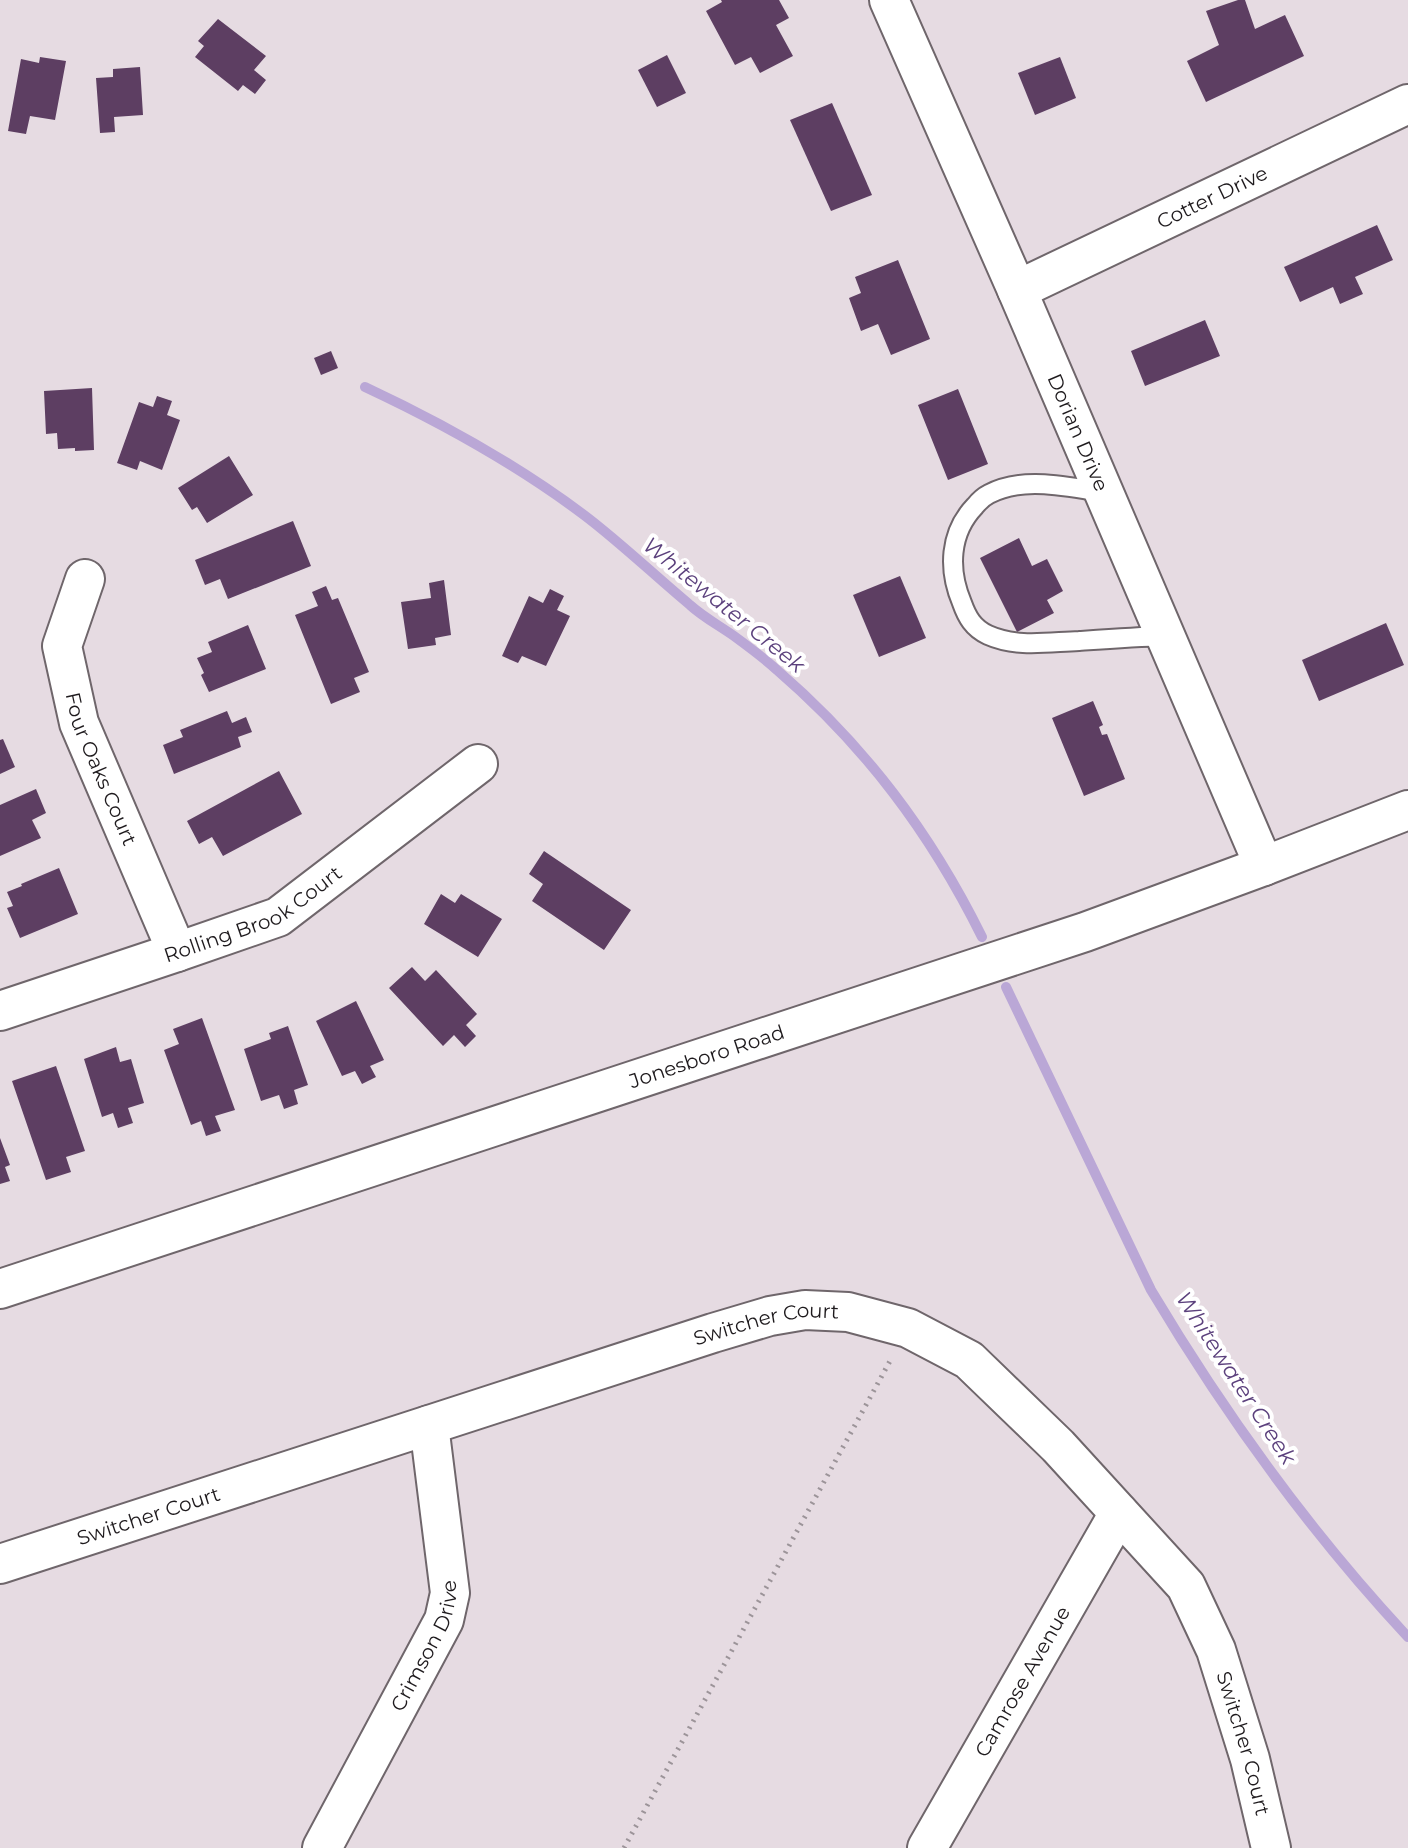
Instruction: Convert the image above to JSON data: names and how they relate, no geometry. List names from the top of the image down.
{
  "streets": {
    "street": [
      "Cotter Drive",
      "Dorian Drive",
      "Four Oaks Court",
      "Rolling Brook Court",
      "Jonesboro Road",
      "Switcher Court",
      "Crimson Drive",
      "Camrose Avenue"
    ]
  },
  "crossings": [
    ["Cotter Drive", "Dorian Drive"],
    ["Dorian Drive", "Jonesboro Road"],
    ["Four Oaks Court", "Rolling Brook Court"],
    ["Switcher Court", "Crimson Drive"],
    ["Switcher Court", "Camrose Avenue"]
  ],
  "water": ["Whitewater Creek"]
}
